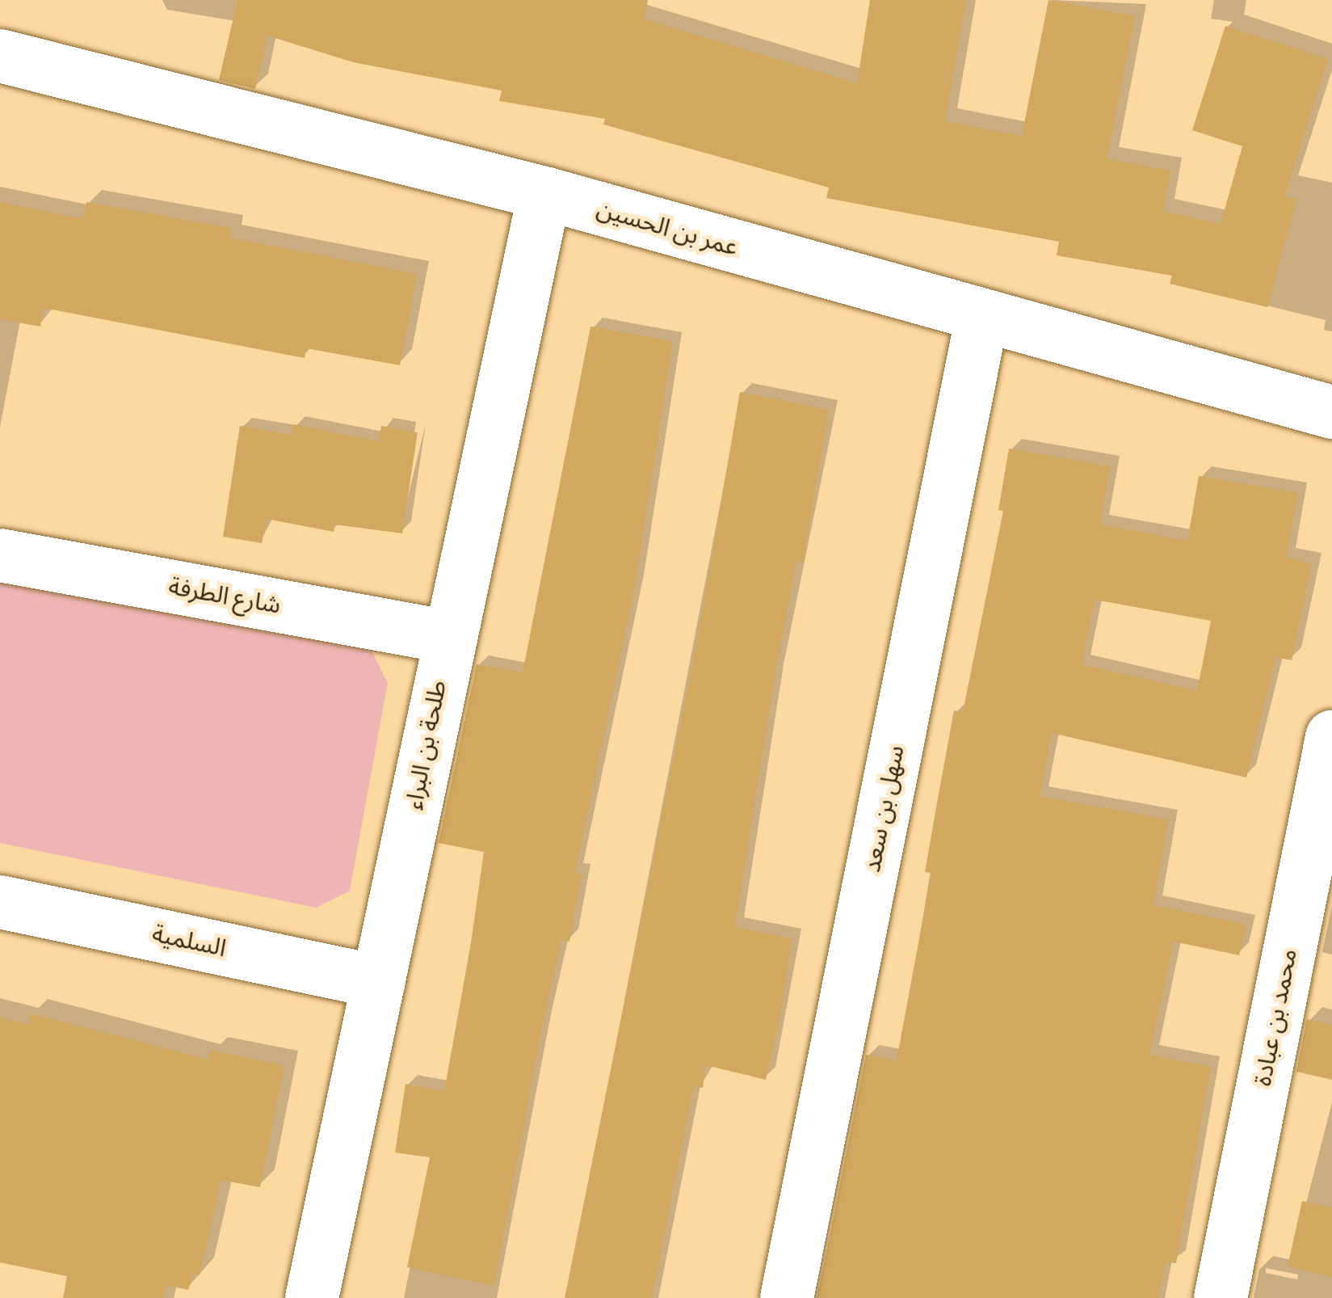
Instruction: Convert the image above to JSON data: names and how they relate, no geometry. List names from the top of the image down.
{
  "streets": {
    "street": [
      "عمر بن الحسين",
      "شارع الطرفة",
      "طلحة بن البراء",
      "سهل بن سعد",
      "السلمية",
      "محمد بن عبادة"
    ]
  },
  "crossings": [
    ["عمر بن الحسين", "طلحة بن البراء"],
    ["عمر بن الحسين", "سهل بن سعد"],
    ["شارع الطرفة", "طلحة بن البراء"],
    ["طلحة بن البراء", "السلمية"]
  ]
}
